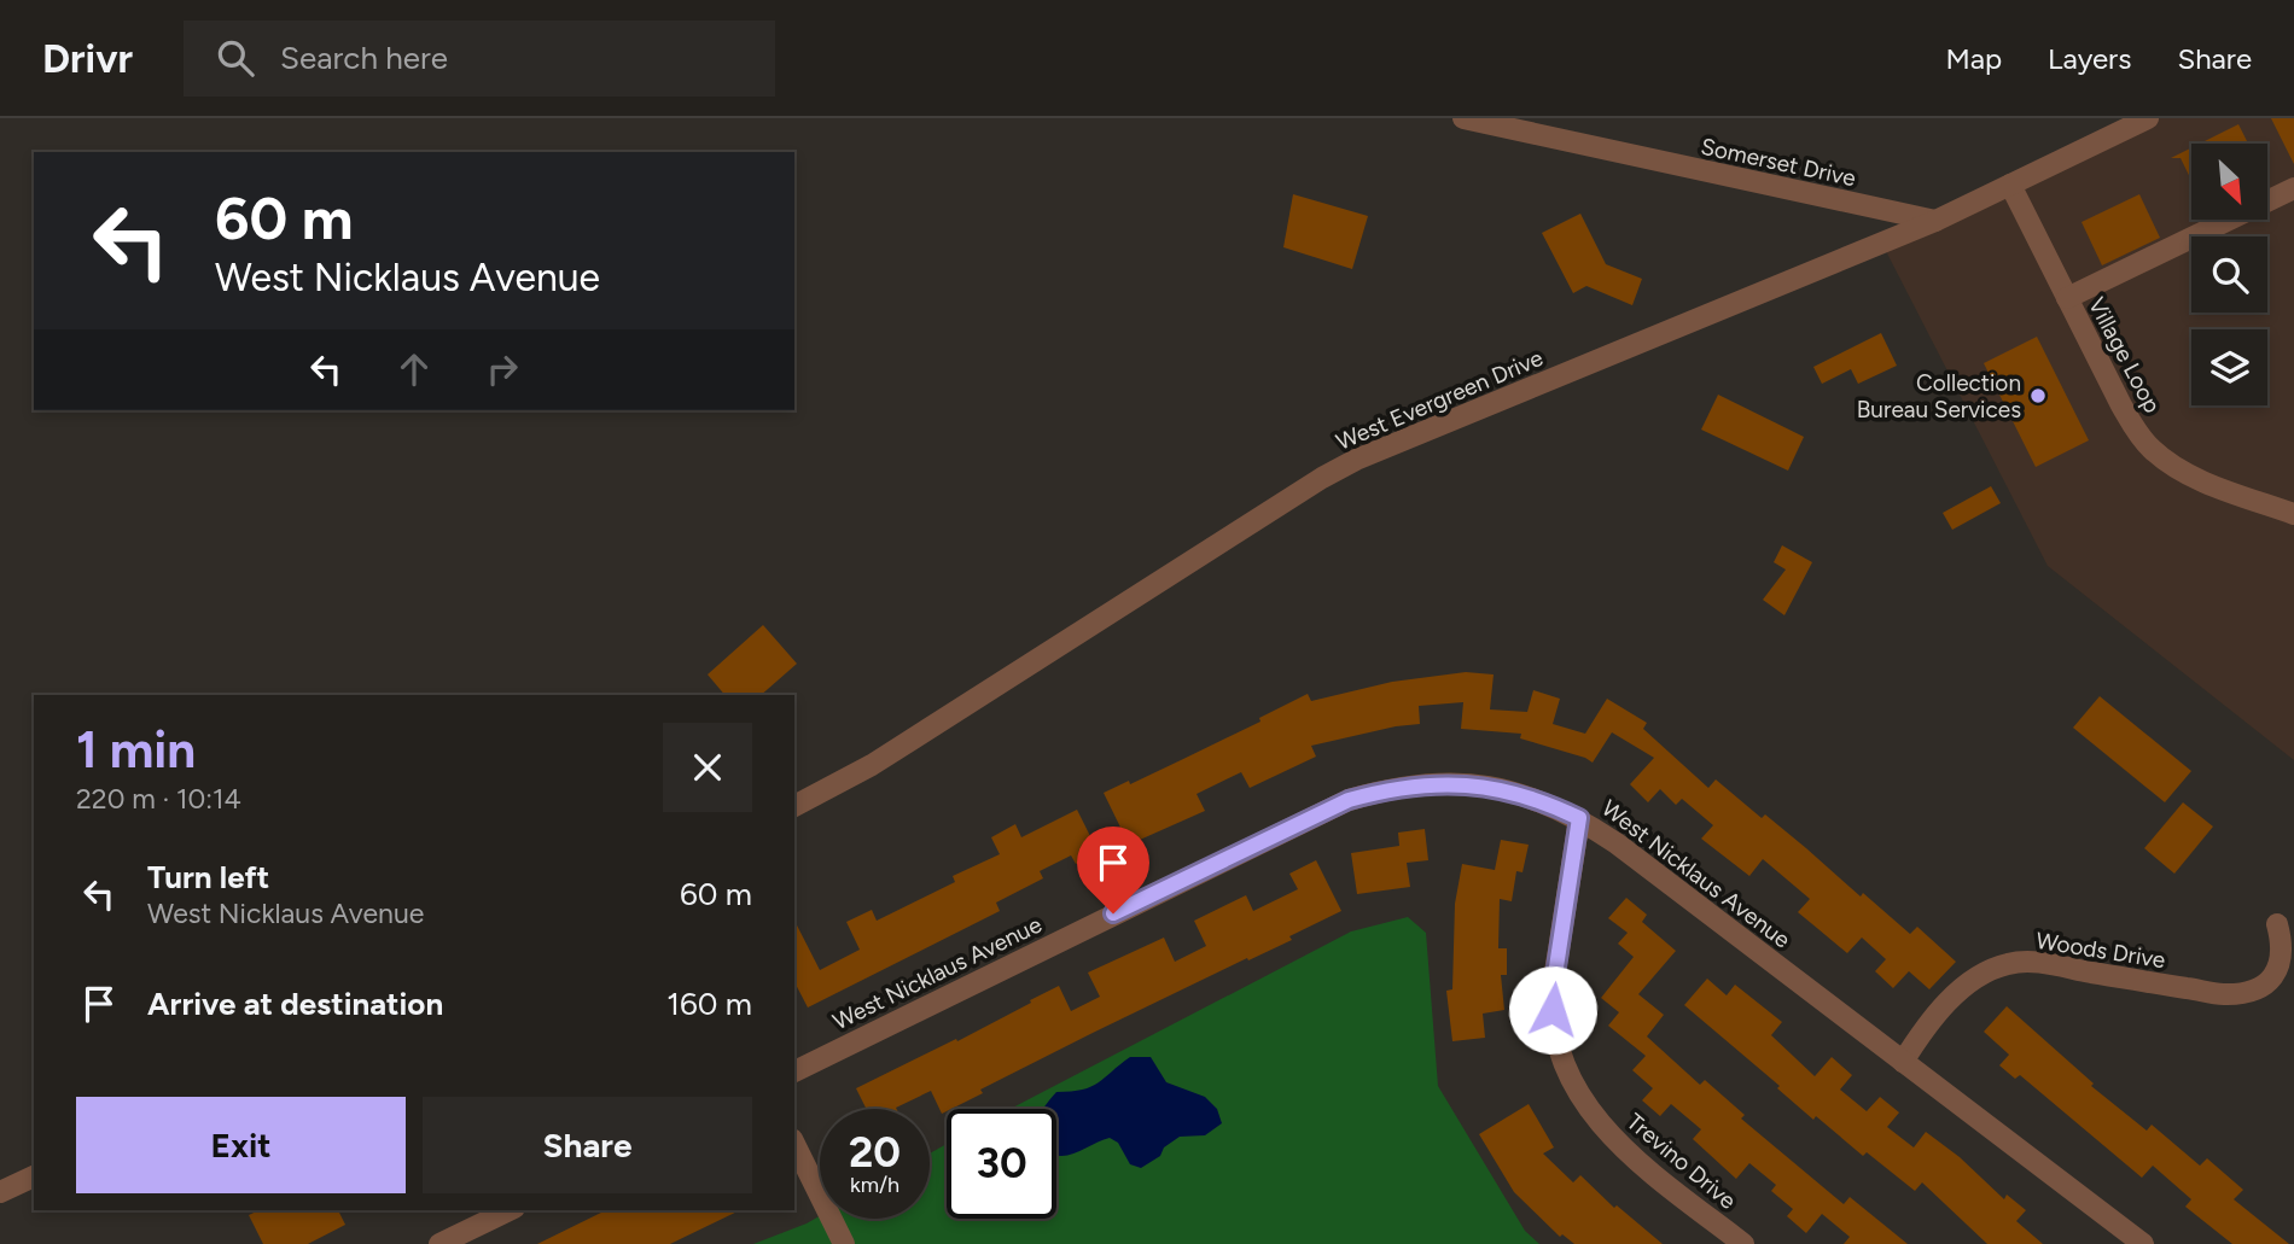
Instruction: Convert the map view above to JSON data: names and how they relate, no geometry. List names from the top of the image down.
{
  "streets": {
    "street": [
      "Somerset Drive",
      "Village Loop",
      "West Evergreen Drive",
      "West Nicklaus Avenue",
      "Woods Drive",
      "Trevino Drive"
    ]
  },
  "crossings": [
    ["Somerset Drive", "West Evergreen Drive"],
    ["Village Loop", "West Evergreen Drive"],
    ["West Nicklaus Avenue", "Woods Drive"],
    ["West Nicklaus Avenue", "Trevino Drive"]
  ],
  "places": ["Collection Bureau Services"],
  "north": "bottom right",
  "page": {
    "header": "Drivr",
    "search": "Search here",
    "nav": ["Map", "Layers", "Share"],
    "turn": ["60 m", "West Nicklaus Avenue"],
    "heading": ["1 min", "220 m · 10:14"],
    "list": [
      {
        "name": "Turn left",
        "note": "West Nicklaus Avenue",
        "value": "60 m"
      },
      {
        "name": "Arrive at destination",
        "value": "160 m"
      }
    ],
    "buttons": ["Exit", "Share"],
    "speed": "20 km/h",
    "limit": "30"
  }
}
